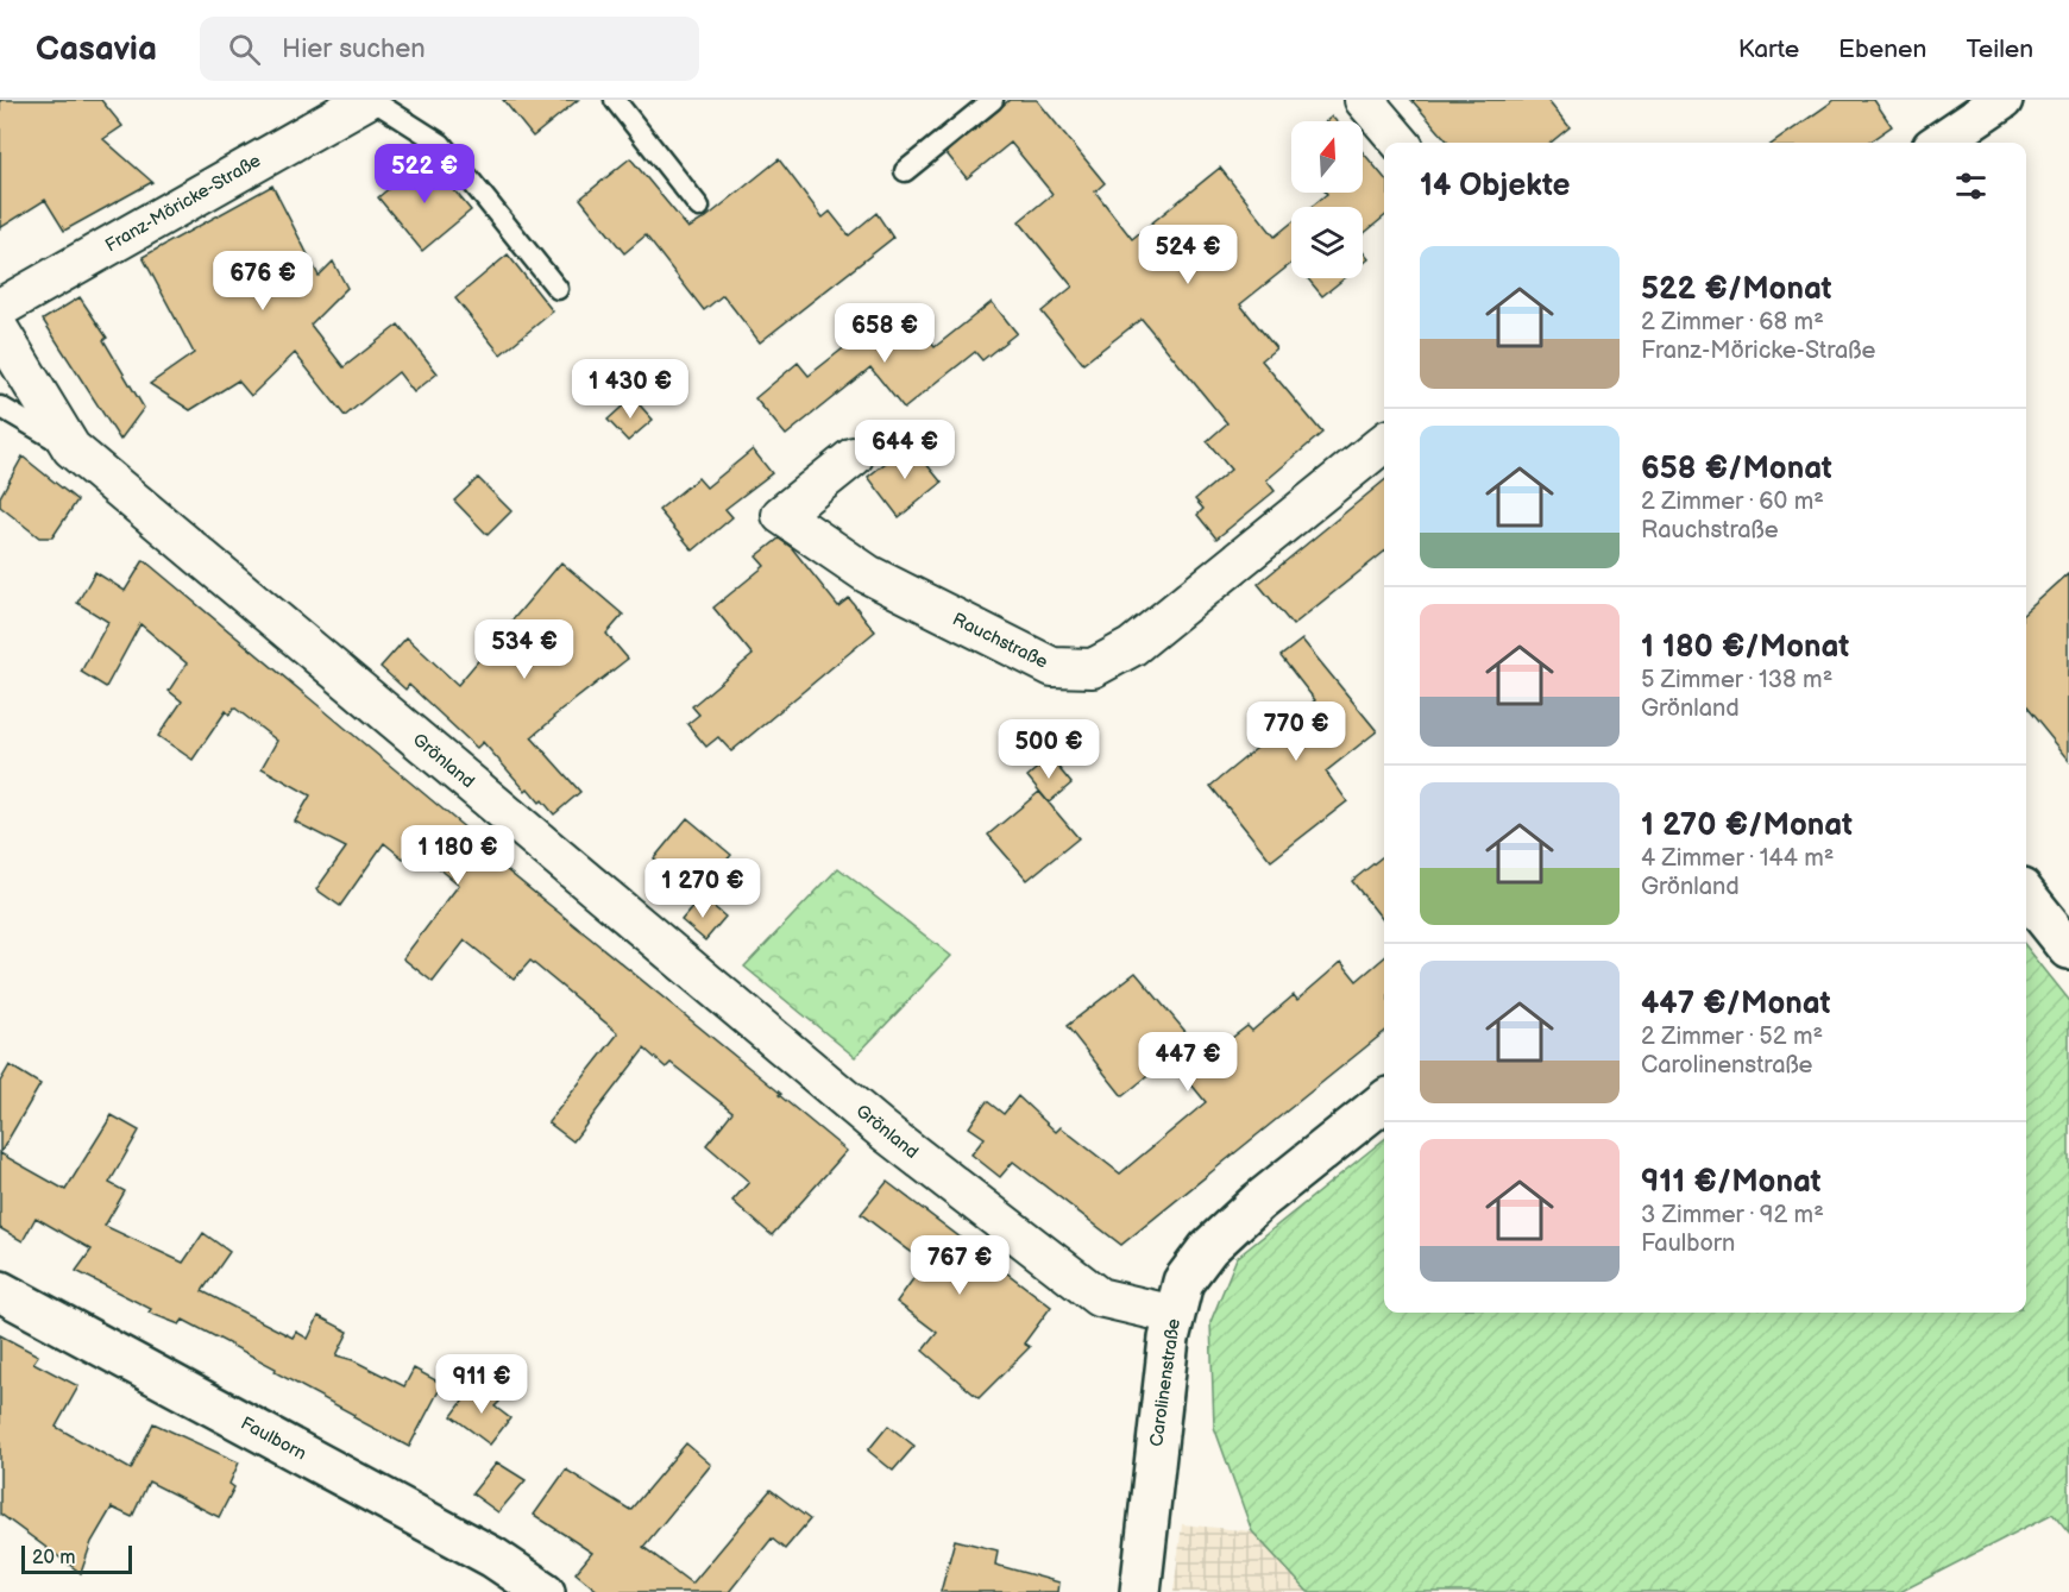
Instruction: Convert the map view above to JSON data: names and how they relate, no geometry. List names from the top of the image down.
{
  "streets": {
    "street": [
      "Franz-Möricke-Straße",
      "Rauchstraße",
      "Grönland",
      "Carolinenstraße",
      "Faulborn"
    ]
  },
  "crossings": [
    ["Grönland", "Carolinenstraße"]
  ],
  "scale_bar": "20 m",
  "north": "top",
  "page": {
    "header": "Casavia",
    "search": "Hier suchen",
    "nav": ["Karte", "Ebenen", "Teilen"],
    "heading": "14 Objekte",
    "price": [
      "522 €",
      "524 €",
      "676 €",
      "658 €",
      "1 430 €",
      "644 €",
      "534 €",
      "770 €",
      "500 €",
      "1 180 €",
      "1 270 €",
      "447 €",
      "767 €",
      "911 €"
    ],
    "list": [
      {
        "name": "522 €/Monat",
        "note": "2 Zimmer · 68 m² · Franz-Möricke-Straße"
      },
      {
        "name": "658 €/Monat",
        "note": "2 Zimmer · 60 m² · Rauchstraße"
      },
      {
        "name": "1 180 €/Monat",
        "note": "5 Zimmer · 138 m² · Grönland"
      },
      {
        "name": "1 270 €/Monat",
        "note": "4 Zimmer · 144 m² · Grönland"
      },
      {
        "name": "447 €/Monat",
        "note": "2 Zimmer · 52 m² · Carolinenstraße"
      },
      {
        "name": "911 €/Monat",
        "note": "3 Zimmer · 92 m² · Faulborn"
      }
    ],
    "scale": "20 m"
  }
}
